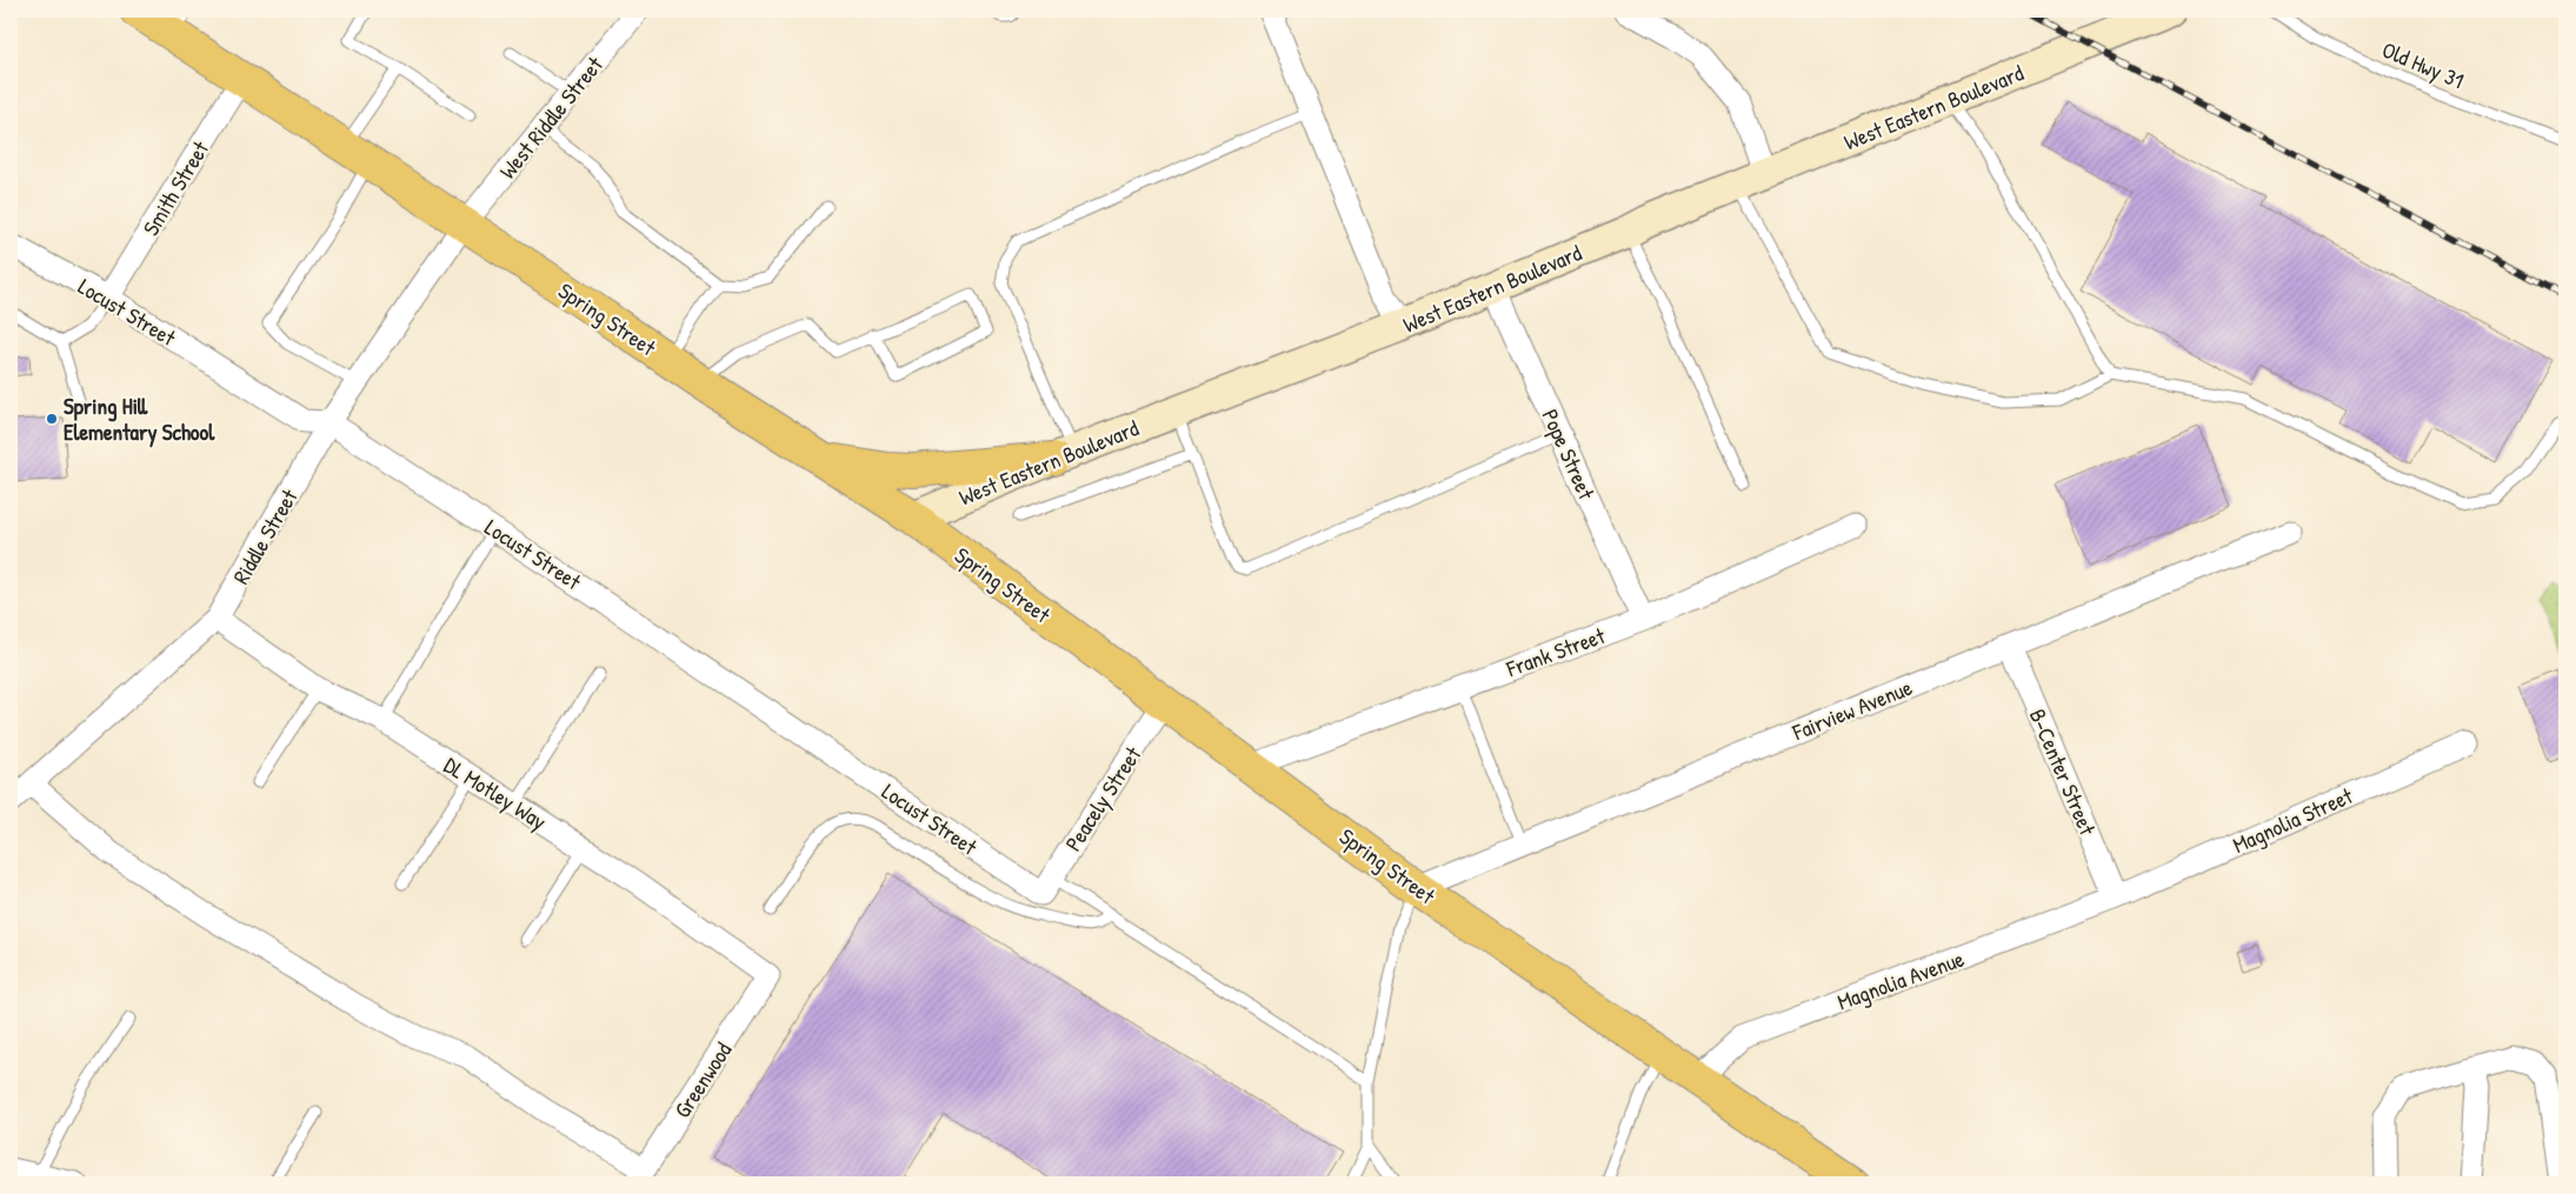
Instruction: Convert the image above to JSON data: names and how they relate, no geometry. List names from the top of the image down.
{
  "streets": {
    "main road": ["West Eastern Boulevard", "Spring Street"],
    "street": [
      "West Riddle Street",
      "Smith Street",
      "Locust Street",
      "Pope Street",
      "Riddle Street",
      "Frank Street",
      "Fairview Avenue",
      "B-Center Street",
      "DL Motley Way",
      "Peacely Street",
      "Magnolia Street",
      "Magnolia Avenue",
      "Greenwood"
    ],
    "lane": ["Old Hwy 31"]
  },
  "crossings": [
    ["West Eastern Boulevard", "Spring Street"],
    ["West Eastern Boulevard", "Pope Street"],
    ["West Riddle Street", "Spring Street"],
    ["West Riddle Street", "Riddle Street"],
    ["Smith Street", "Locust Street"],
    ["Smith Street", "Spring Street"],
    ["Locust Street", "Riddle Street"],
    ["Locust Street", "Peacely Street"],
    ["Spring Street", "Riddle Street"],
    ["Spring Street", "Frank Street"],
    ["Spring Street", "Fairview Avenue"],
    ["Spring Street", "Peacely Street"],
    ["Spring Street", "Magnolia Avenue"],
    ["Pope Street", "Frank Street"],
    ["Riddle Street", "DL Motley Way"],
    ["Fairview Avenue", "B-Center Street"],
    ["B-Center Street", "Magnolia Street"],
    ["B-Center Street", "Magnolia Avenue"],
    ["DL Motley Way", "Greenwood"],
    ["Magnolia Street", "Magnolia Avenue"]
  ],
  "places": ["Spring Hill Elementary School"]
}
